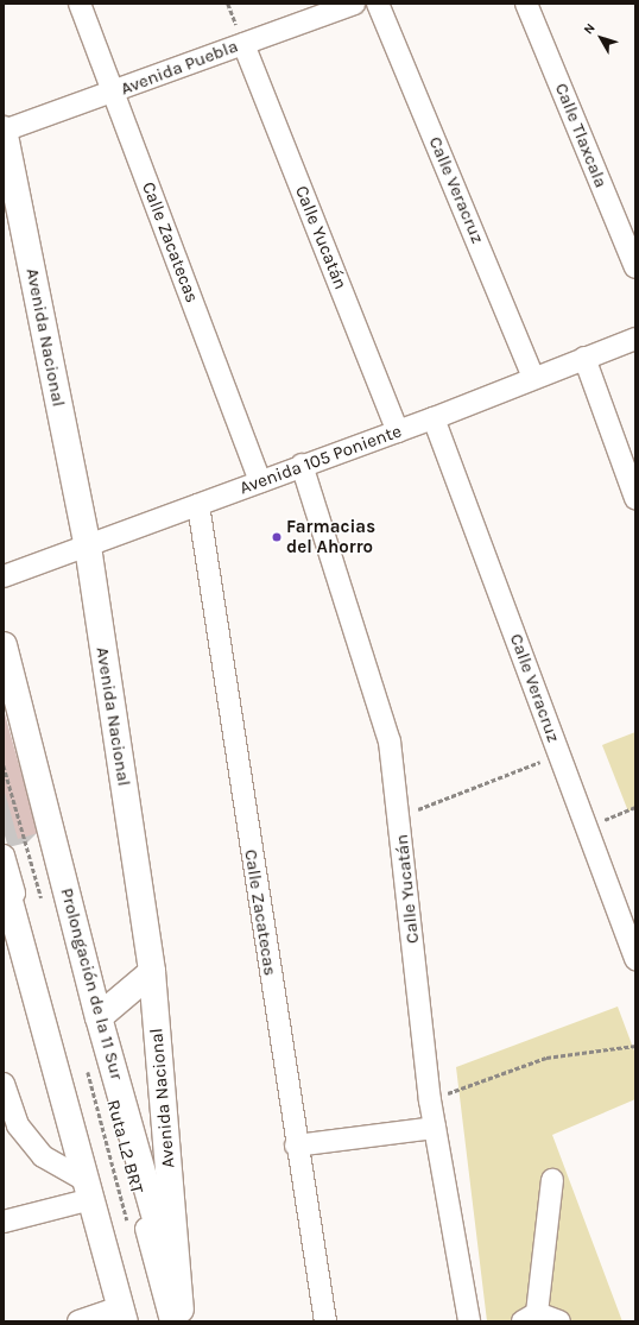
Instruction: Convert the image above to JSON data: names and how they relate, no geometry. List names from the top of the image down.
{
  "streets": {
    "main road": ["Avenida Nacional", "Prolongación de la 11 Sur"],
    "street": [
      "Avenida Puebla",
      "Calle Tlaxcala",
      "Calle Veracruz",
      "Calle Yucatán",
      "Calle Zacatecas",
      "Avenida 105 Poniente",
      "Ruta L2 BRT"
    ]
  },
  "crossings": [
    ["Avenida Puebla", "Calle Yucatán"],
    ["Avenida Puebla", "Calle Zacatecas"],
    ["Avenida Puebla", "Avenida Nacional"],
    ["Calle Veracruz", "Avenida 105 Poniente"],
    ["Calle Yucatán", "Avenida 105 Poniente"],
    ["Calle Zacatecas", "Avenida 105 Poniente"],
    ["Avenida Nacional", "Avenida 105 Poniente"],
    ["Avenida Nacional", "Prolongación de la 11 Sur"],
    ["Avenida Nacional", "Ruta L2 BRT"],
    ["Prolongación de la 11 Sur", "Ruta L2 BRT"]
  ],
  "places": ["Farmacias del Ahorro"],
  "north": "top left"
}
